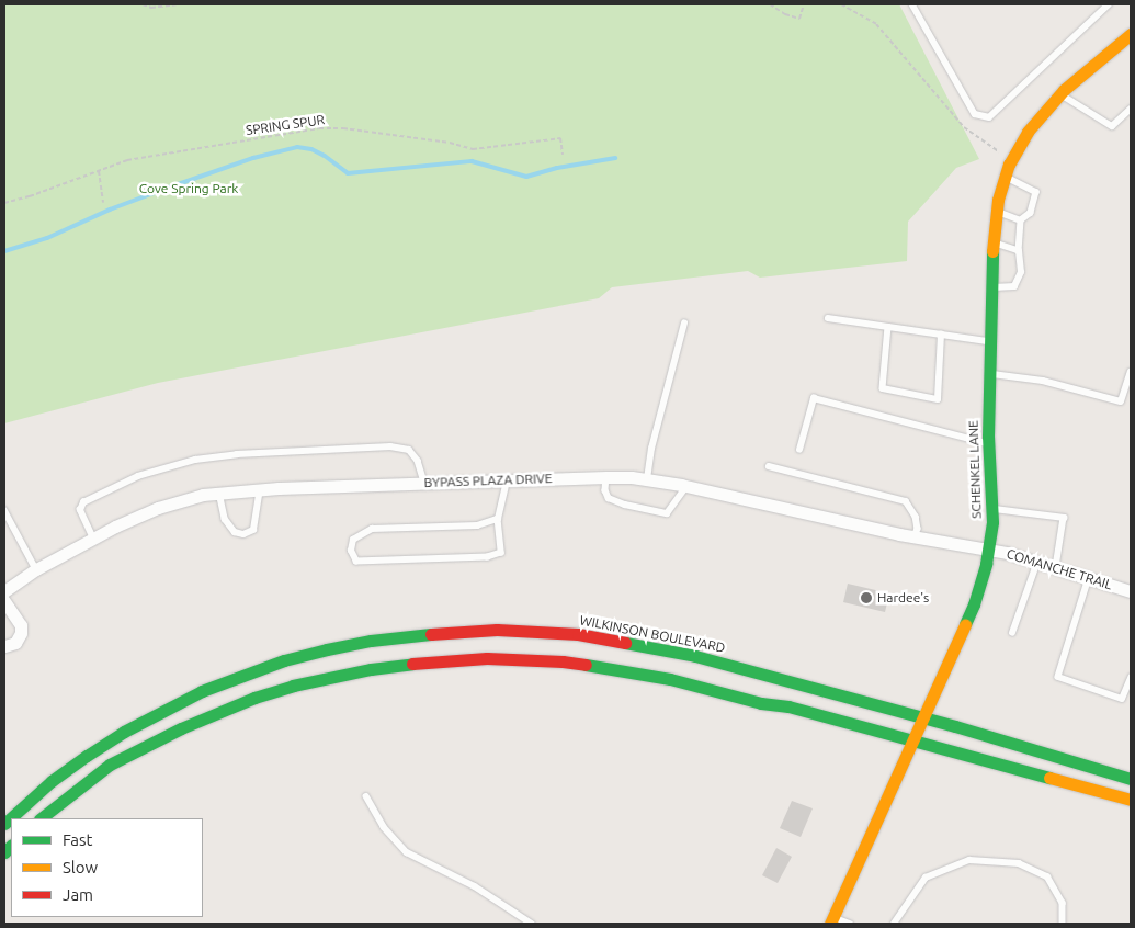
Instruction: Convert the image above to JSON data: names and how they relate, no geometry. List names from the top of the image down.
{
  "streets": {
    "main road": ["SCHENKEL LANE", "WILKINSON BOULEVARD"],
    "street": ["BYPASS PLAZA DRIVE", "COMANCHE TRAIL"],
    "path": ["SPRING SPUR"]
  },
  "crossings": [
    ["SCHENKEL LANE", "BYPASS PLAZA DRIVE"],
    ["SCHENKEL LANE", "COMANCHE TRAIL"],
    ["SCHENKEL LANE", "WILKINSON BOULEVARD"],
    ["BYPASS PLAZA DRIVE", "COMANCHE TRAIL"]
  ],
  "parks": ["Cove Spring Park"],
  "places": ["Hardee's"],
  "legend": ["Fast", "Slow", "Jam"]
}
